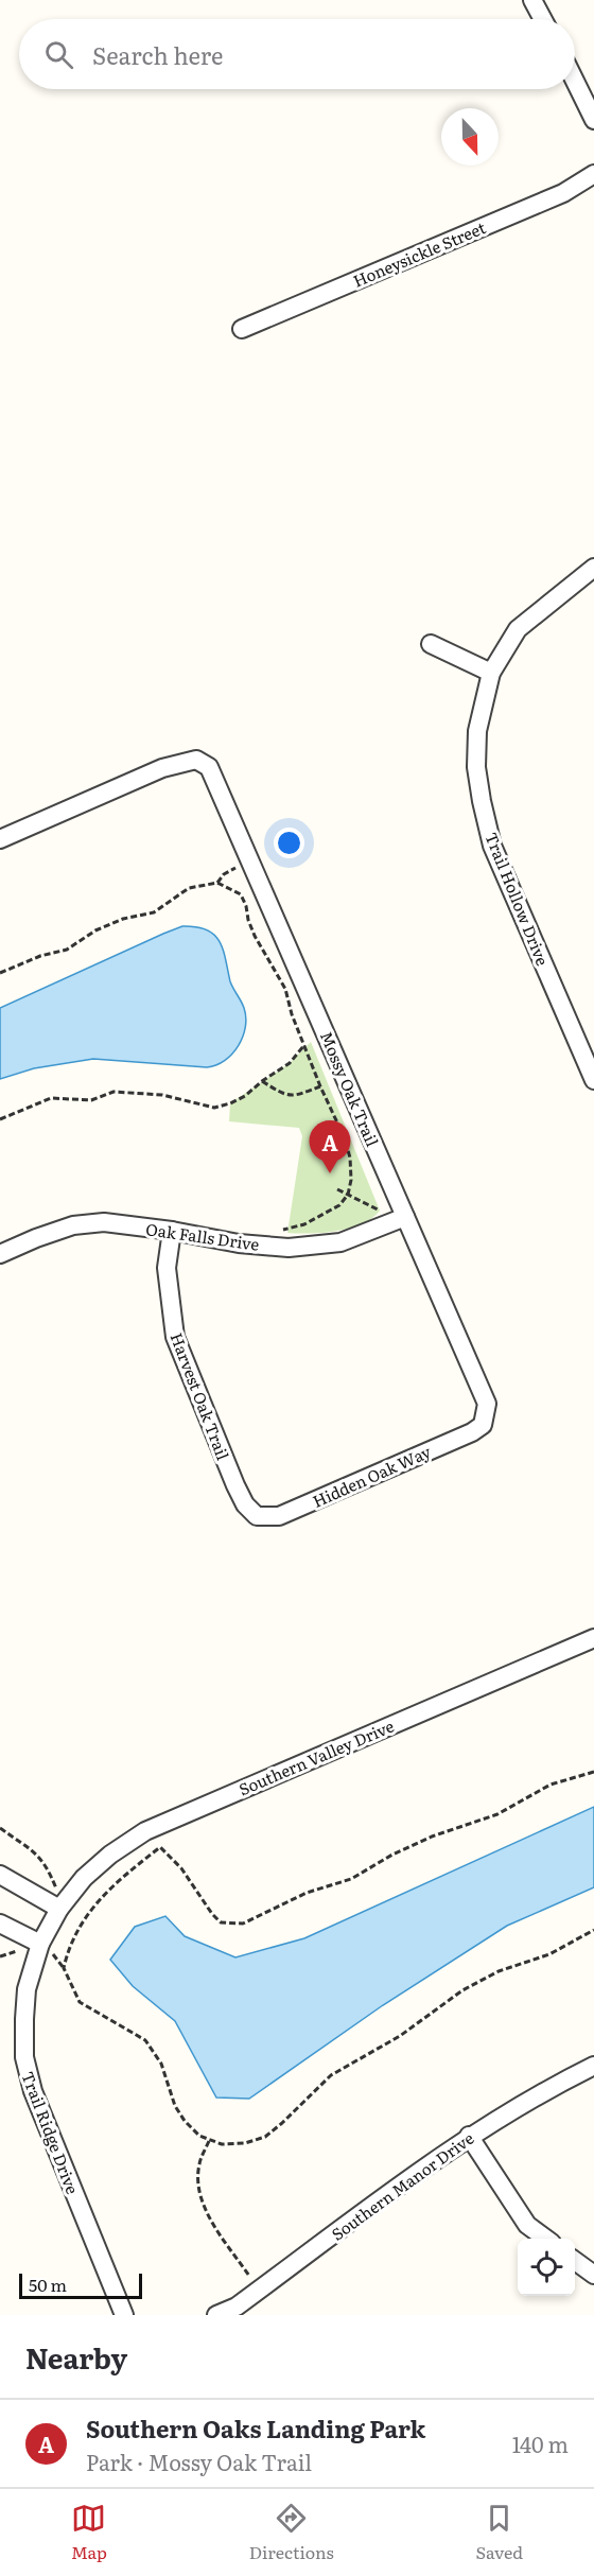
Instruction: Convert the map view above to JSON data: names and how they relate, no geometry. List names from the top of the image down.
{
  "streets": {
    "street": [
      "Honeysickle Street",
      "Trail Hollow Drive",
      "Mossy Oak Trail",
      "Oak Falls Drive",
      "Harvest Oak Trail",
      "Hidden Oak Way",
      "Southern Valley Drive",
      "Trail Ridge Drive",
      "Southern Manor Drive"
    ]
  },
  "crossings": [
    ["Mossy Oak Trail", "Oak Falls Drive"],
    ["Mossy Oak Trail", "Hidden Oak Way"],
    ["Oak Falls Drive", "Harvest Oak Trail"],
    ["Harvest Oak Trail", "Hidden Oak Way"],
    ["Southern Valley Drive", "Trail Ridge Drive"]
  ],
  "scale_bar": "50 m",
  "north": "bottom",
  "page": {
    "search": "Search here",
    "pins": "A",
    "scale": "50 m",
    "heading": "Nearby",
    "list": [
      {
        "mark": "A",
        "name": "Southern Oaks Landing Park",
        "note": "Park · Mossy Oak Trail",
        "value": "140 m"
      }
    ],
    "nav": ["Map", "Directions", "Saved"]
  }
}
